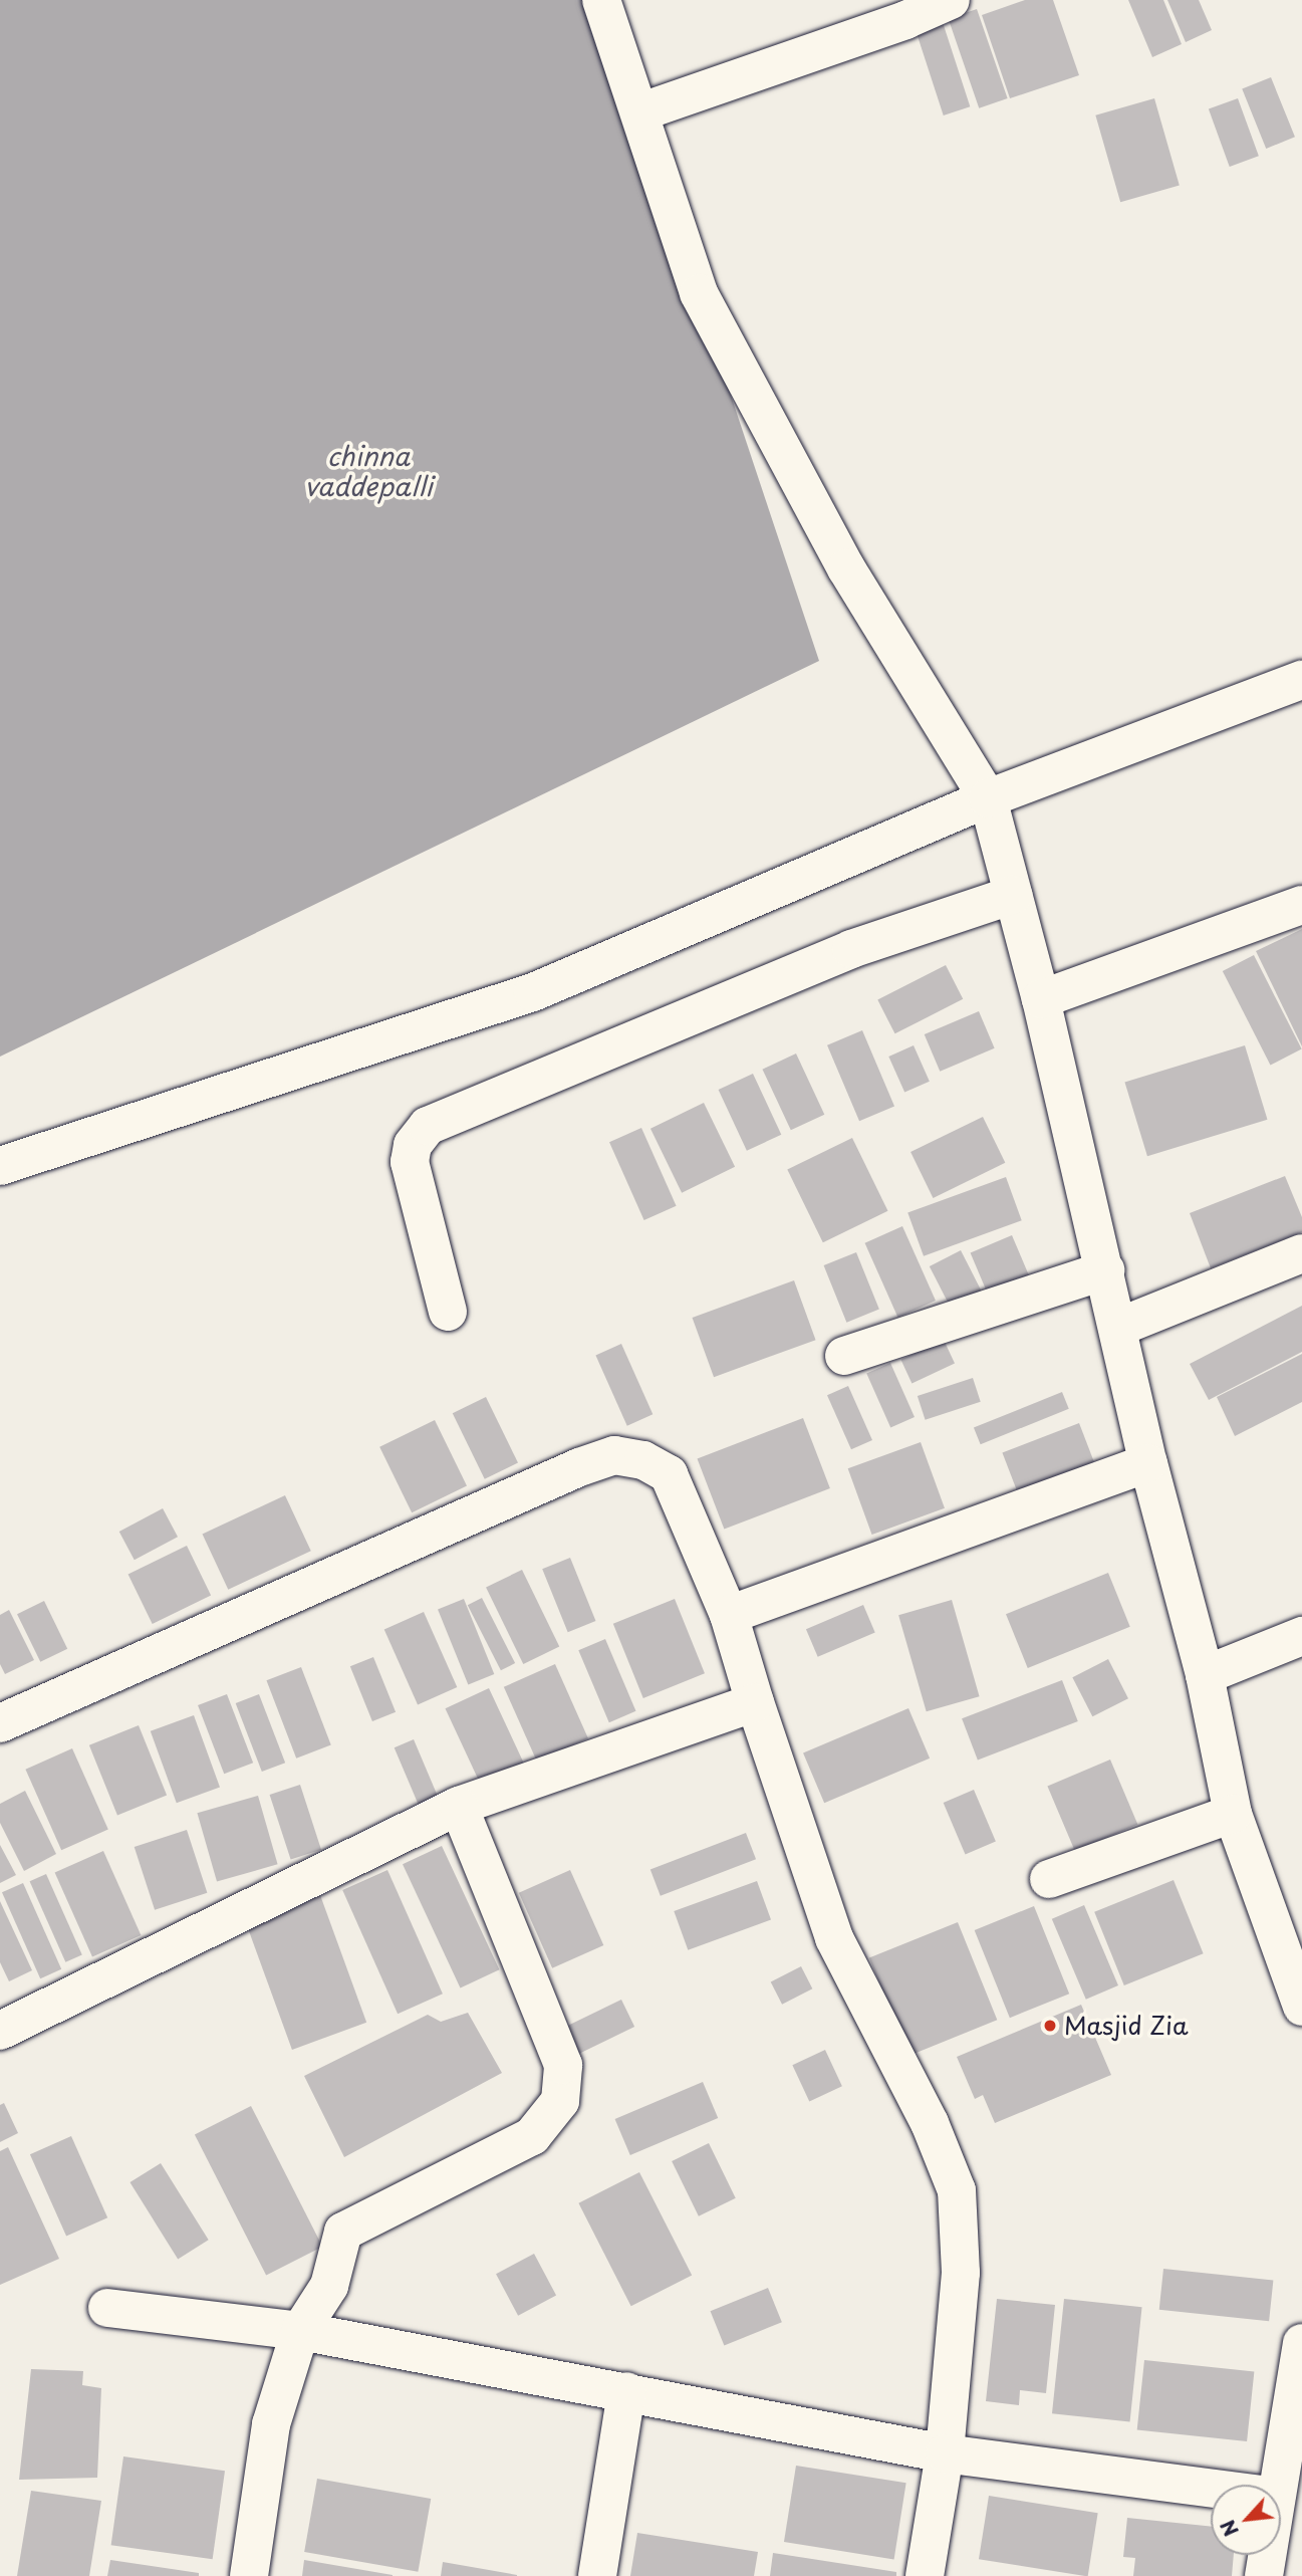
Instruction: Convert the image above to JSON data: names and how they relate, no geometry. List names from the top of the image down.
{
  "water": ["chinna vaddepalli"],
  "places": ["Masjid Zia"],
  "north": "bottom left"
}
